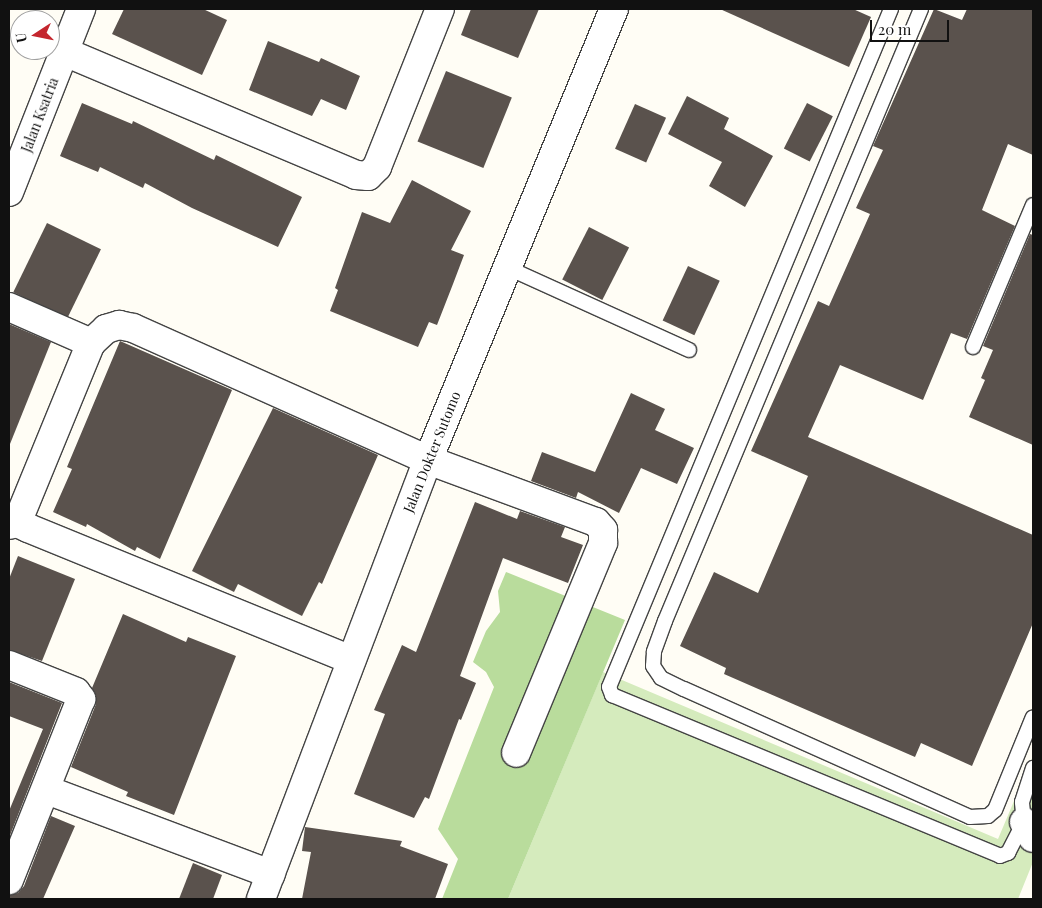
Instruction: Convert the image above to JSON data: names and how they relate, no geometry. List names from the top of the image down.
{
  "streets": {
    "street": ["Jalan Ksatria", "Jalan Dokter Sutomo"]
  },
  "scale_bar": "20 m",
  "north": "left"
}
